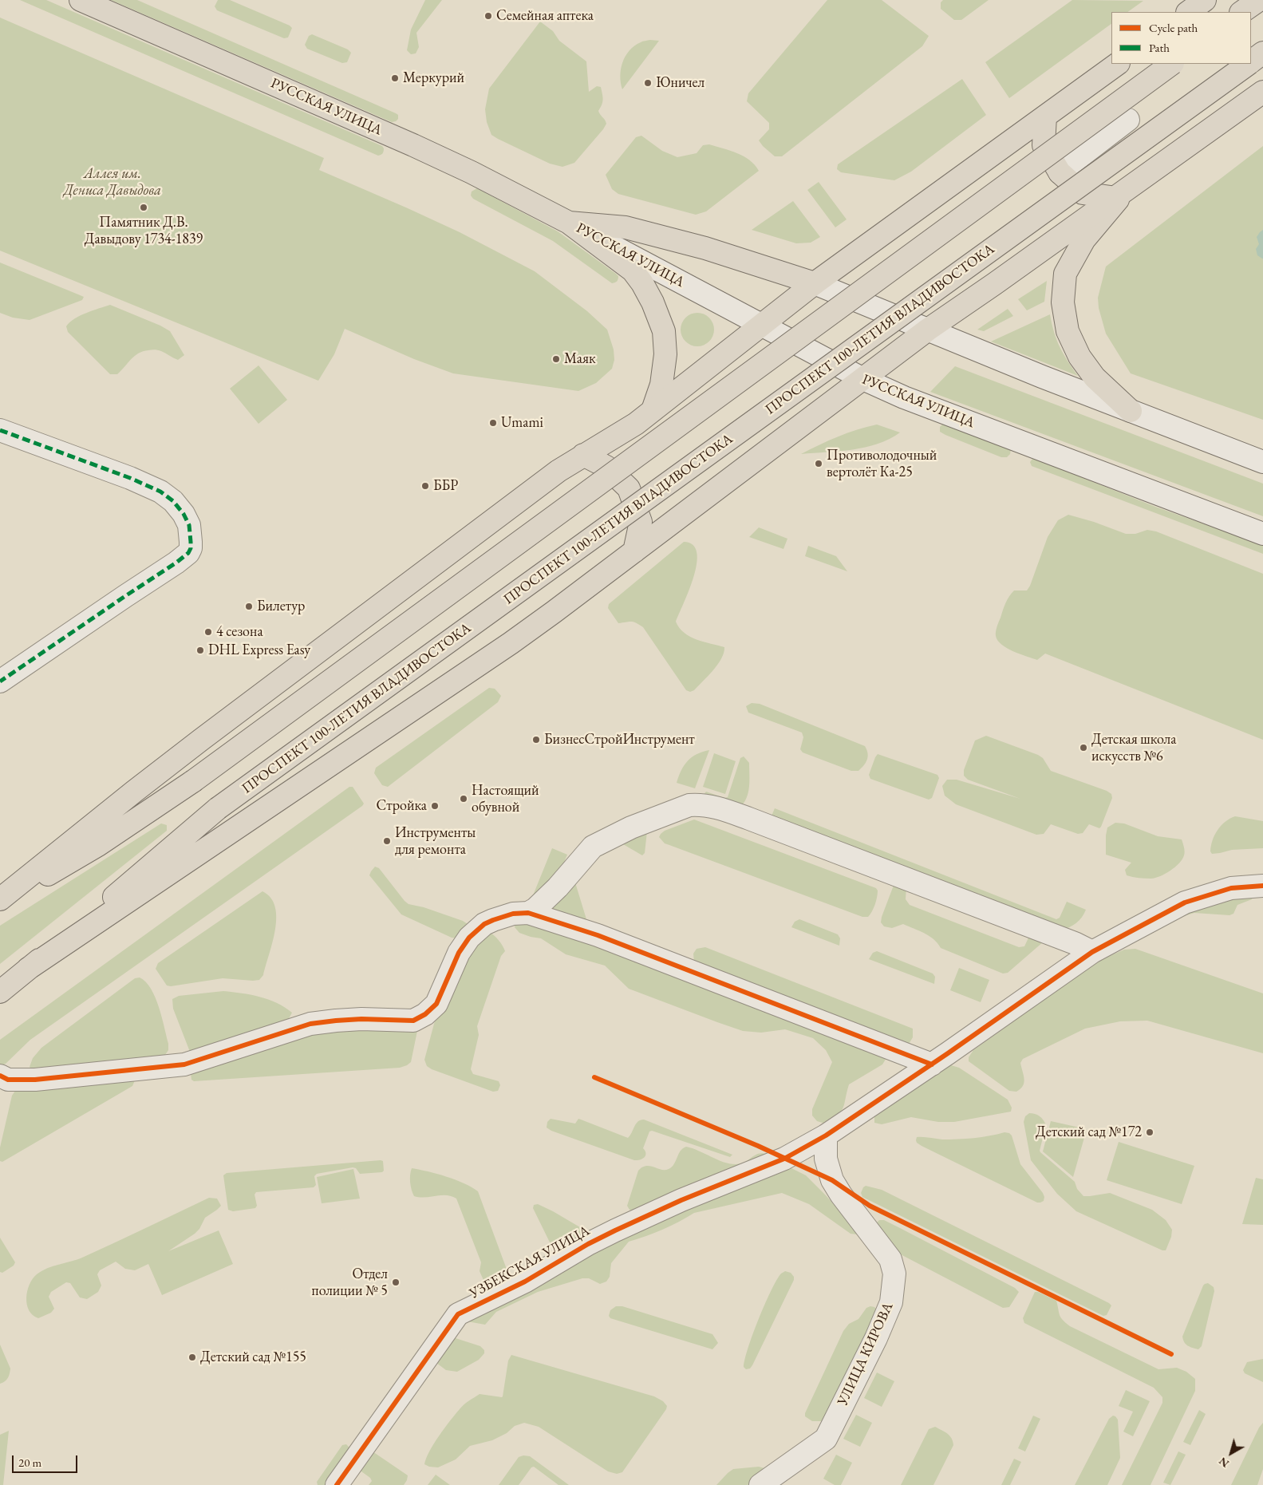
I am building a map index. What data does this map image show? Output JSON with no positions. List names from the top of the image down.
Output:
{
  "streets": {
    "main road": ["РУССКАЯ УЛИЦА", "ПРОСПЕКТ 100-ЛЕТИЯ ВЛАДИВОСТОКА"],
    "street": ["УЗБЕКСКАЯ УЛИЦА", "УЛИЦА КИРОВА"]
  },
  "crossings": [
    ["УЗБЕКСКАЯ УЛИЦА", "УЛИЦА КИРОВА"]
  ],
  "parks": ["Аллея им. Дениса Давыдова"],
  "places": [
    "Семейная аптека",
    "Меркурий",
    "Юничел",
    "Памятник Д.В. Давыдову 1734-1839",
    "Маяк",
    "Umami",
    "Противолодочный вертолёт Ка-25",
    "ББР",
    "Билетур",
    "4 сезона",
    "DHL Express Easy",
    "БизнесСтройИнструмент",
    "Детская школа искусств №6",
    "Настоящий обувной",
    "Стройка",
    "Инструменты для ремонта",
    "Детский сад №172",
    "Отдел полиции № 5",
    "Детский сад №155"
  ],
  "legend": ["Cycle path", "Path"],
  "scale_bar": "20 m",
  "north": "bottom left"
}
